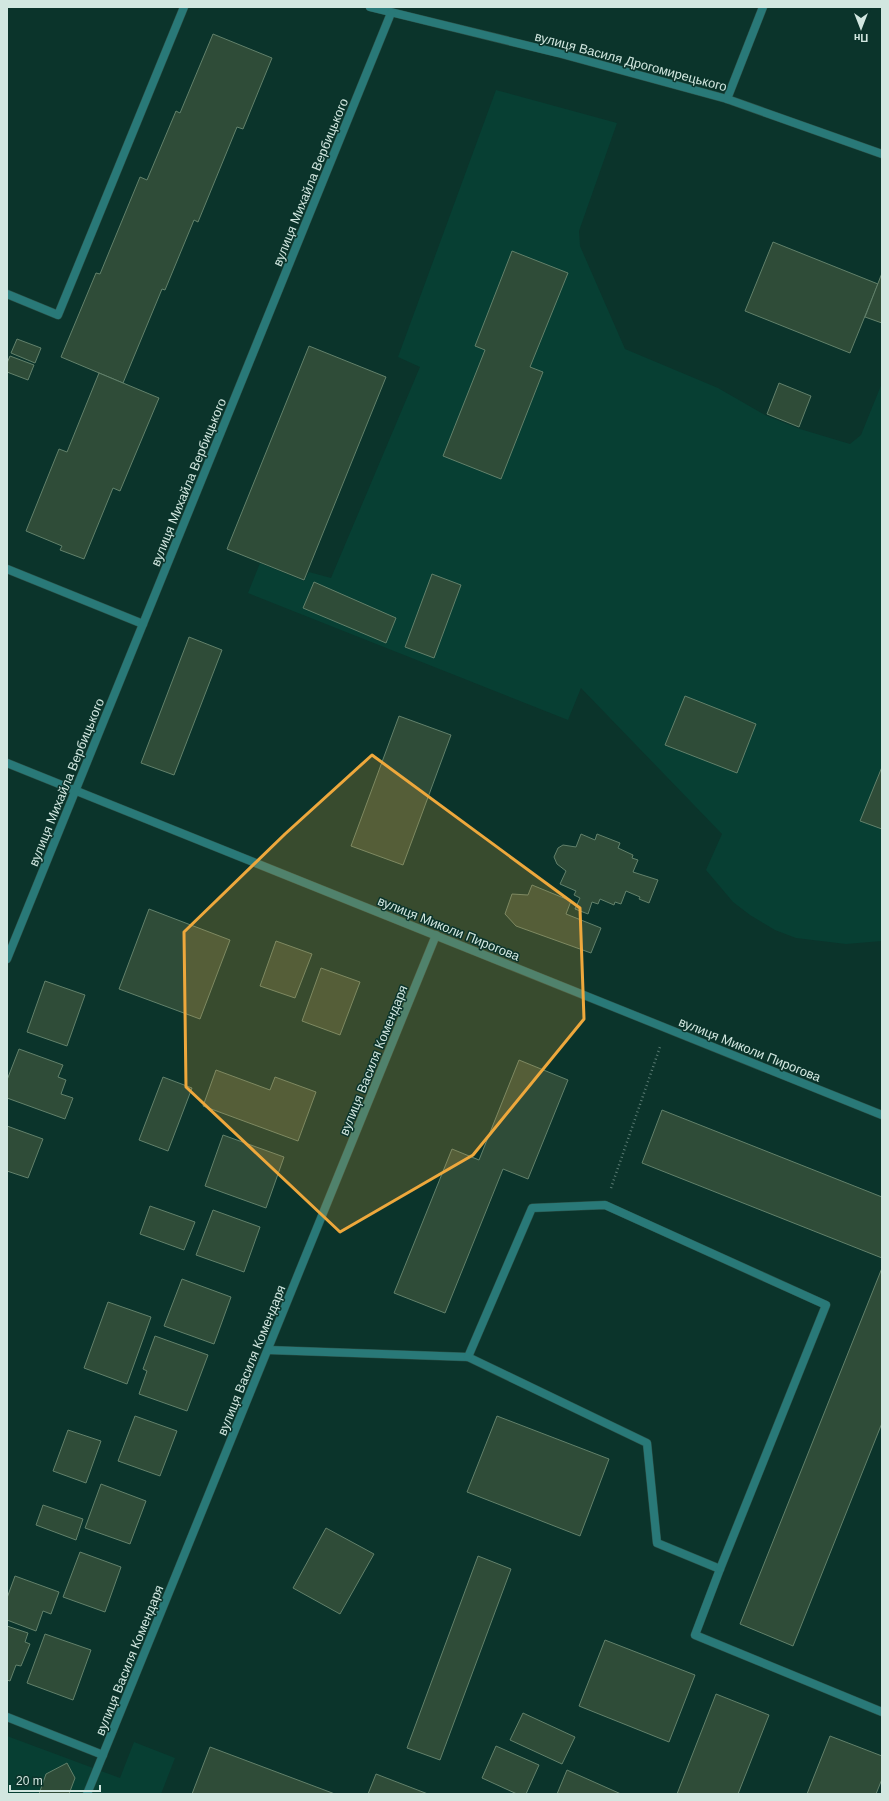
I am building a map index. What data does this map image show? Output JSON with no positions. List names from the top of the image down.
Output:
{
  "streets": {
    "street": [
      "вулиця Василя Дрогомирецького",
      "вулиця Михайла Вербицького",
      "вулиця Миколи Пирогова",
      "вулиця Василя Комендаря"
    ]
  },
  "crossings": [
    ["вулиця Василя Дрогомирецького", "вулиця Михайла Вербицького"],
    ["вулиця Михайла Вербицького", "вулиця Миколи Пирогова"],
    ["вулиця Миколи Пирогова", "вулиця Василя Комендаря"]
  ],
  "scale_bar": "20 m",
  "north": "bottom"
}
